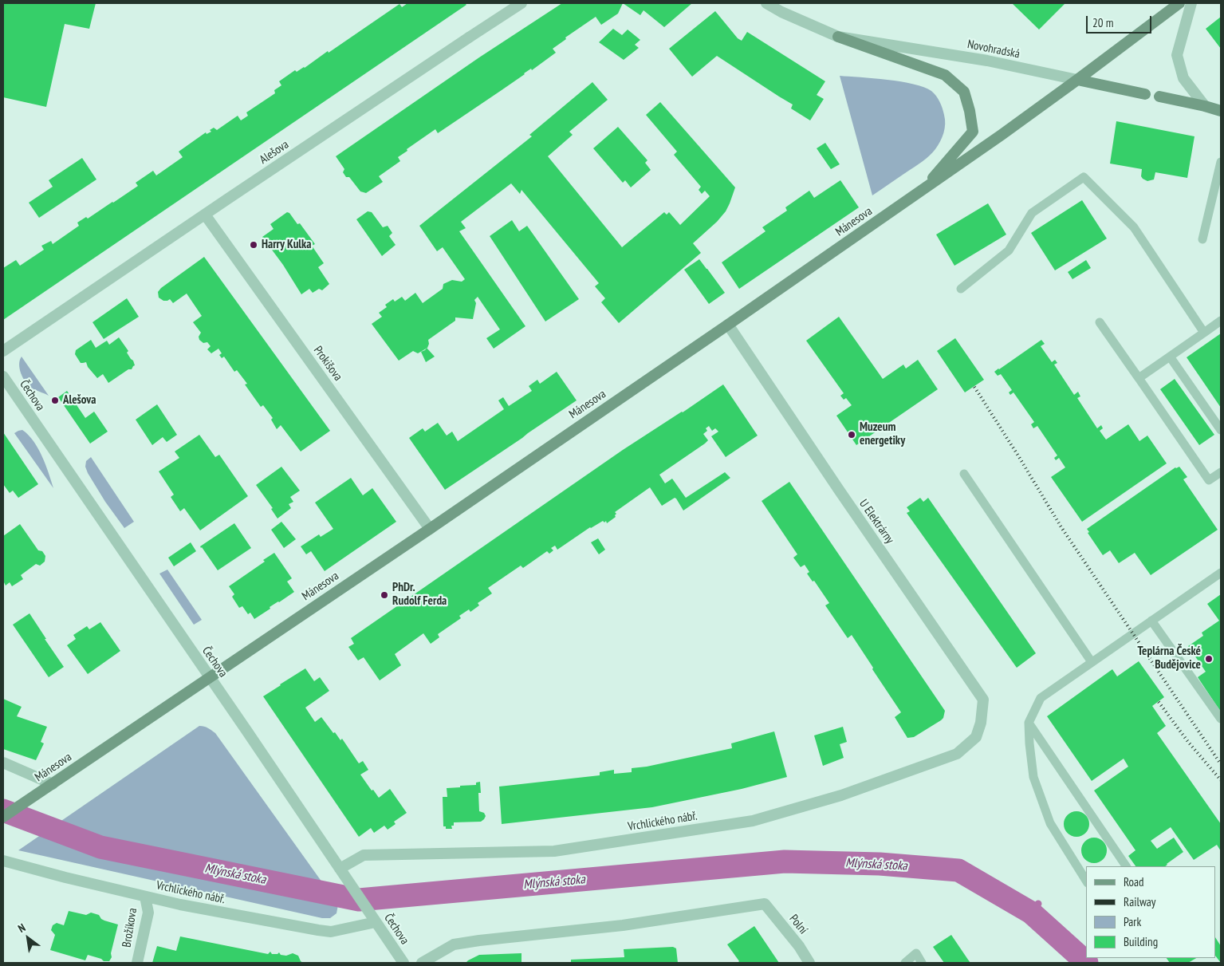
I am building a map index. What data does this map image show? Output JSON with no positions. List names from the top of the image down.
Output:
{
  "streets": {
    "main road": ["Novohradská", "Mánesova"],
    "street": [
      "Alešova",
      "Prokišova",
      "Čechova",
      "U Elektrárny",
      "Vrchlického nábř.",
      "Polní",
      "Brožíkova"
    ]
  },
  "crossings": [
    ["Novohradská", "Mánesova"],
    ["Alešova", "Prokišova"],
    ["Mánesova", "Prokišova"],
    ["Mánesova", "Čechova"],
    ["Mánesova", "U Elektrárny"],
    ["Čechova", "Vrchlického nábř."],
    ["U Elektrárny", "Vrchlického nábř."],
    ["Vrchlického nábř.", "Brožíkova"]
  ],
  "water": ["Mlýnská stoka"],
  "places": [
    "Harry Kulka",
    "Alešova",
    "Muzeum energetiky",
    "PhDr. Rudolf Ferda",
    "Teplárna České Budějovice"
  ],
  "legend": [
    "Road",
    "Railway",
    "Park",
    "Building"
  ],
  "scale_bar": "20 m",
  "north": "top left"
}
